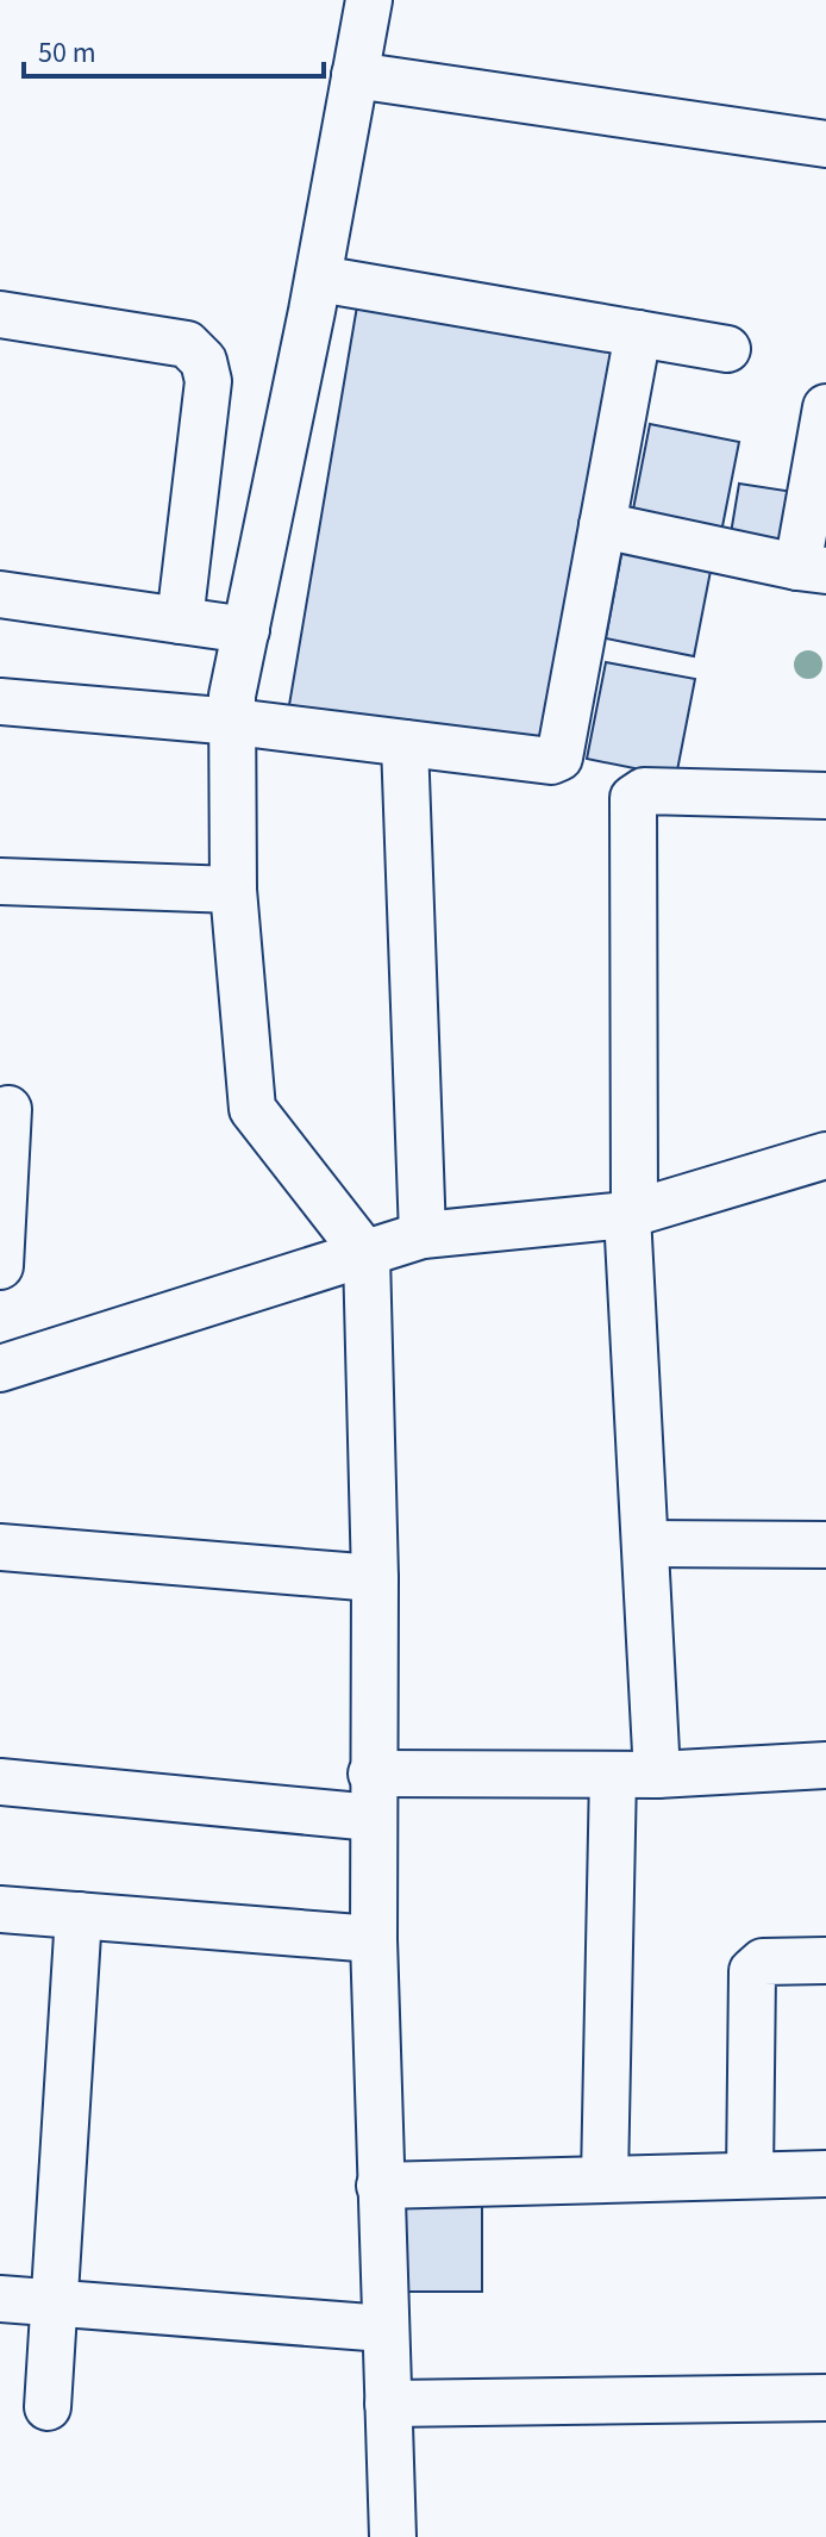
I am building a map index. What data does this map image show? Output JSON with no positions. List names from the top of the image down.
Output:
{
  "scale_bar": "50 m"
}
